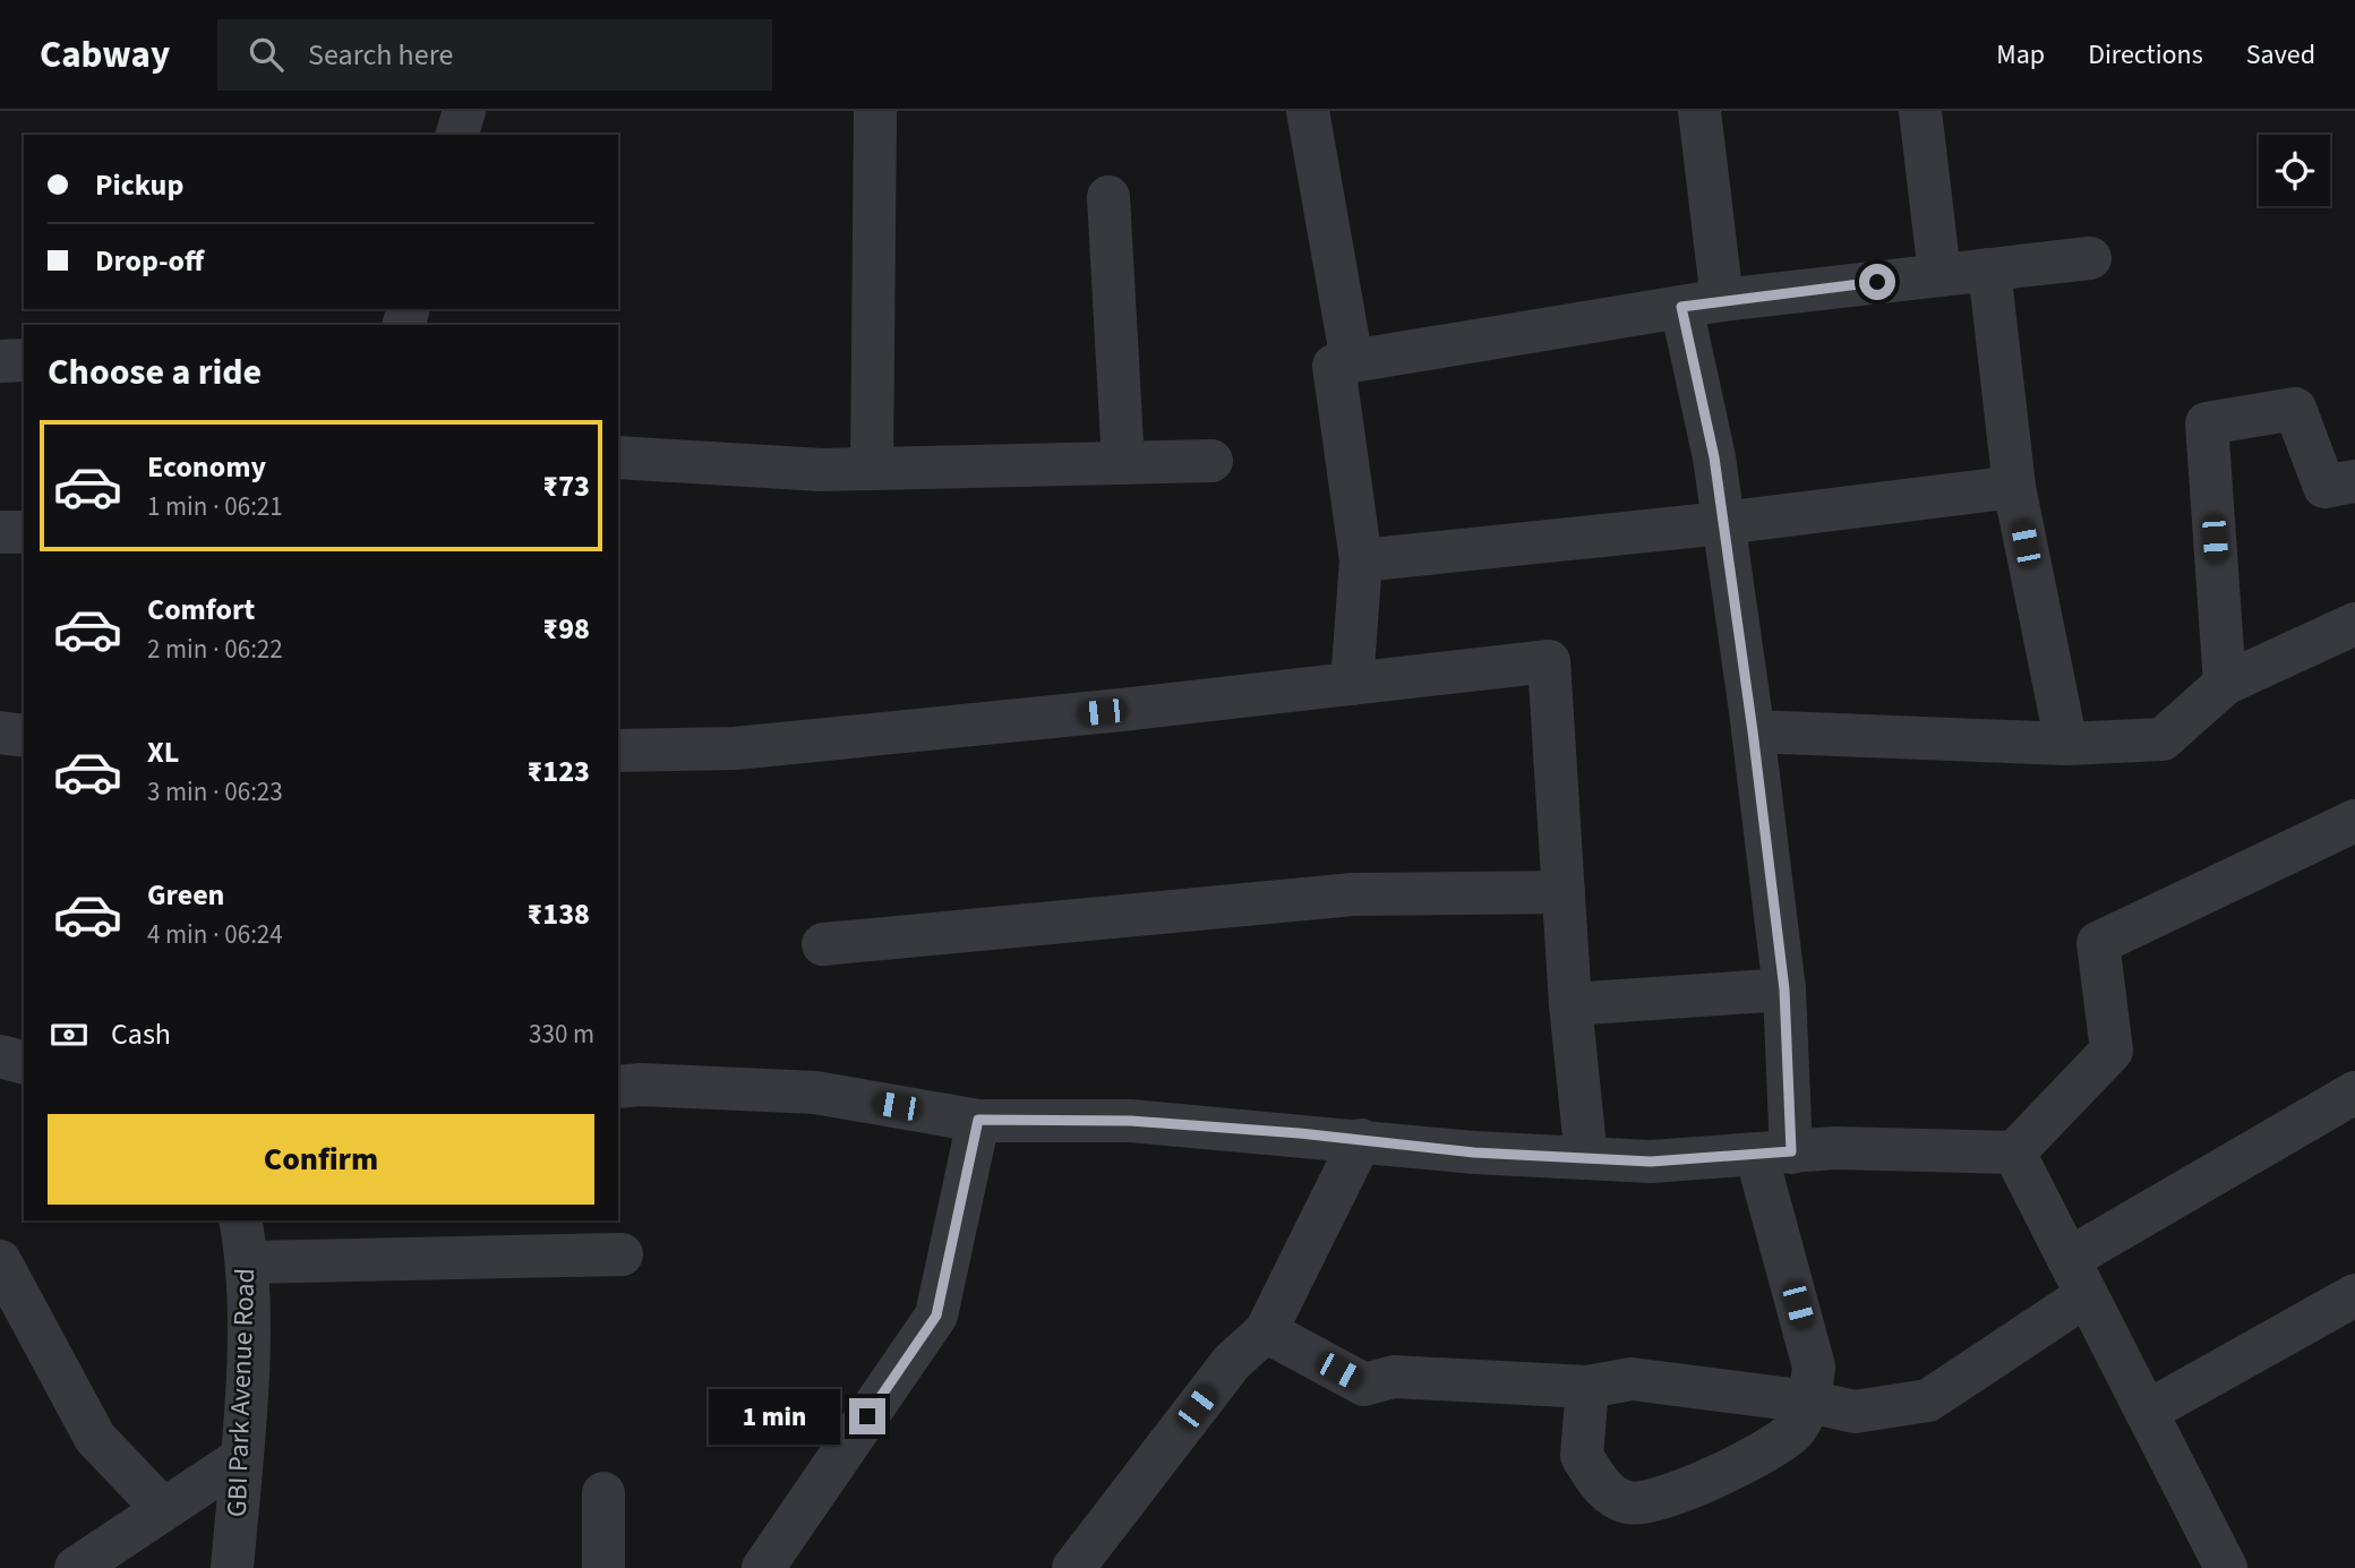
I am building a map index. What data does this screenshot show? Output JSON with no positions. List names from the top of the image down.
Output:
{
  "streets": {
    "street": ["GBI Park Avenue Road"]
  },
  "page": {
    "header": "Cabway",
    "search": "Search here",
    "nav": ["Map", "Directions", "Saved"],
    "banner": ["Pickup", "Drop-off"],
    "heading": "Choose a ride",
    "list": [
      {
        "name": "Economy",
        "note": "1 min · 06:21",
        "value": "₹73"
      },
      {
        "name": "Comfort",
        "note": "2 min · 06:22",
        "value": "₹98"
      },
      {
        "name": "XL",
        "note": "3 min · 06:23",
        "value": "₹123"
      },
      {
        "name": "Green",
        "note": "4 min · 06:24",
        "value": "₹138"
      }
    ],
    "pay": ["Cash", "330 m"],
    "buttons": "Confirm",
    "bubble": "1 min"
  }
}
